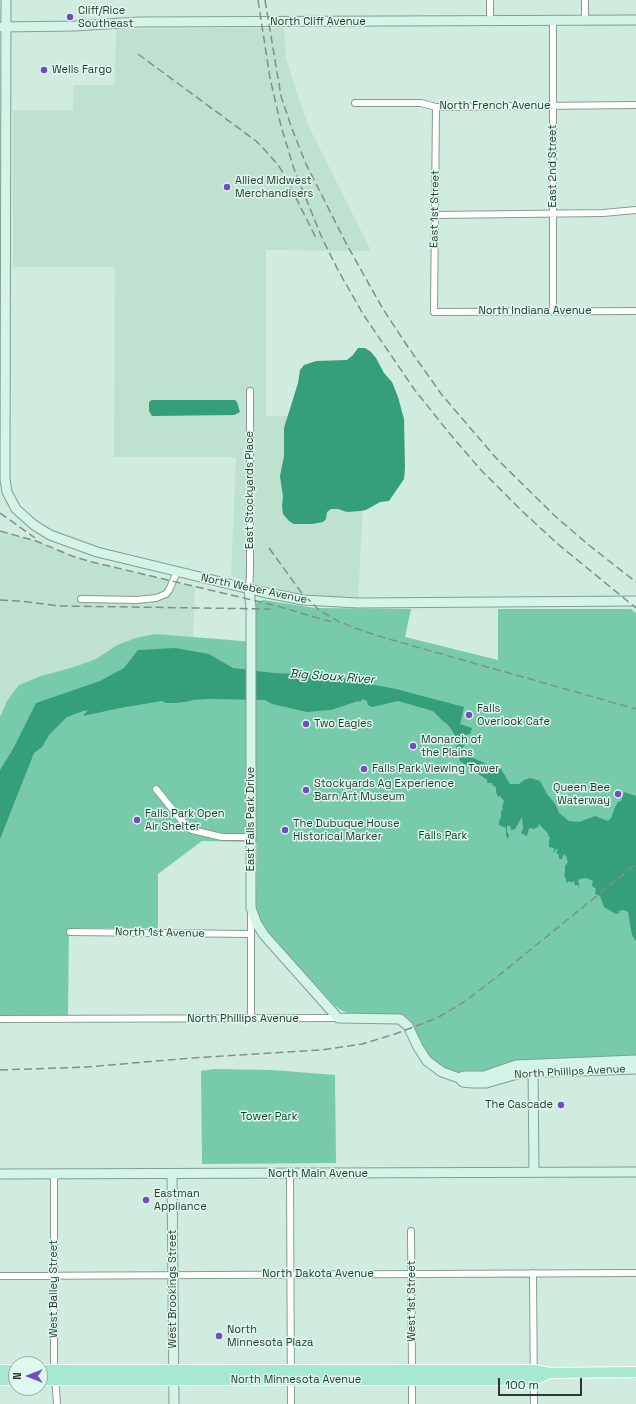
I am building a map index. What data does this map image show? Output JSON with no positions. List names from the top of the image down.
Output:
{
  "streets": {
    "main road": ["North Minnesota Avenue"],
    "street": [
      "North Cliff Avenue",
      "North French Avenue",
      "East 2nd Street",
      "East 1st Street",
      "North Indiana Avenue",
      "East Stockyards Place",
      "North Weber Avenue",
      "East Falls Park Drive",
      "North 1st Avenue",
      "North Phillips Avenue",
      "North Main Avenue",
      "North Dakota Avenue",
      "West Bailey Street",
      "West Brookings Street",
      "West 1st Street"
    ]
  },
  "crossings": [
    ["North Cliff Avenue", "East 2nd Street"],
    ["North French Avenue", "East 2nd Street"],
    ["North French Avenue", "East 1st Street"],
    ["East 2nd Street", "North Indiana Avenue"],
    ["East 1st Street", "North Indiana Avenue"],
    ["East Stockyards Place", "North Weber Avenue"],
    ["East Stockyards Place", "East Falls Park Drive"],
    ["North Weber Avenue", "East Falls Park Drive"],
    ["East Falls Park Drive", "North Phillips Avenue"],
    ["North Main Avenue", "West Bailey Street"],
    ["North Main Avenue", "West Brookings Street"],
    ["North Dakota Avenue", "West Bailey Street"],
    ["North Dakota Avenue", "West Brookings Street"],
    ["North Dakota Avenue", "West 1st Street"],
    ["West Bailey Street", "North Minnesota Avenue"],
    ["West Brookings Street", "North Minnesota Avenue"],
    ["West 1st Street", "North Minnesota Avenue"]
  ],
  "water": ["Big Sioux River"],
  "parks": ["Falls Park", "Tower Park"],
  "places": [
    "Cliff/Rice Southeast",
    "Wells Fargo",
    "Allied Midwest Merchandisers",
    "Falls Overlook Cafe",
    "Two Eagles",
    "Monarch of the Plains",
    "Falls Park Viewing Tower",
    "Stockyards Ag Experience Barn Art Museum",
    "Queen Bee Waterway",
    "Falls Park Open Air Shelter",
    "The Dubuque House Historical Marker",
    "The Cascade",
    "Eastman Appliance",
    "North Minnesota Plaza"
  ],
  "scale_bar": "100 m",
  "north": "left"
}
